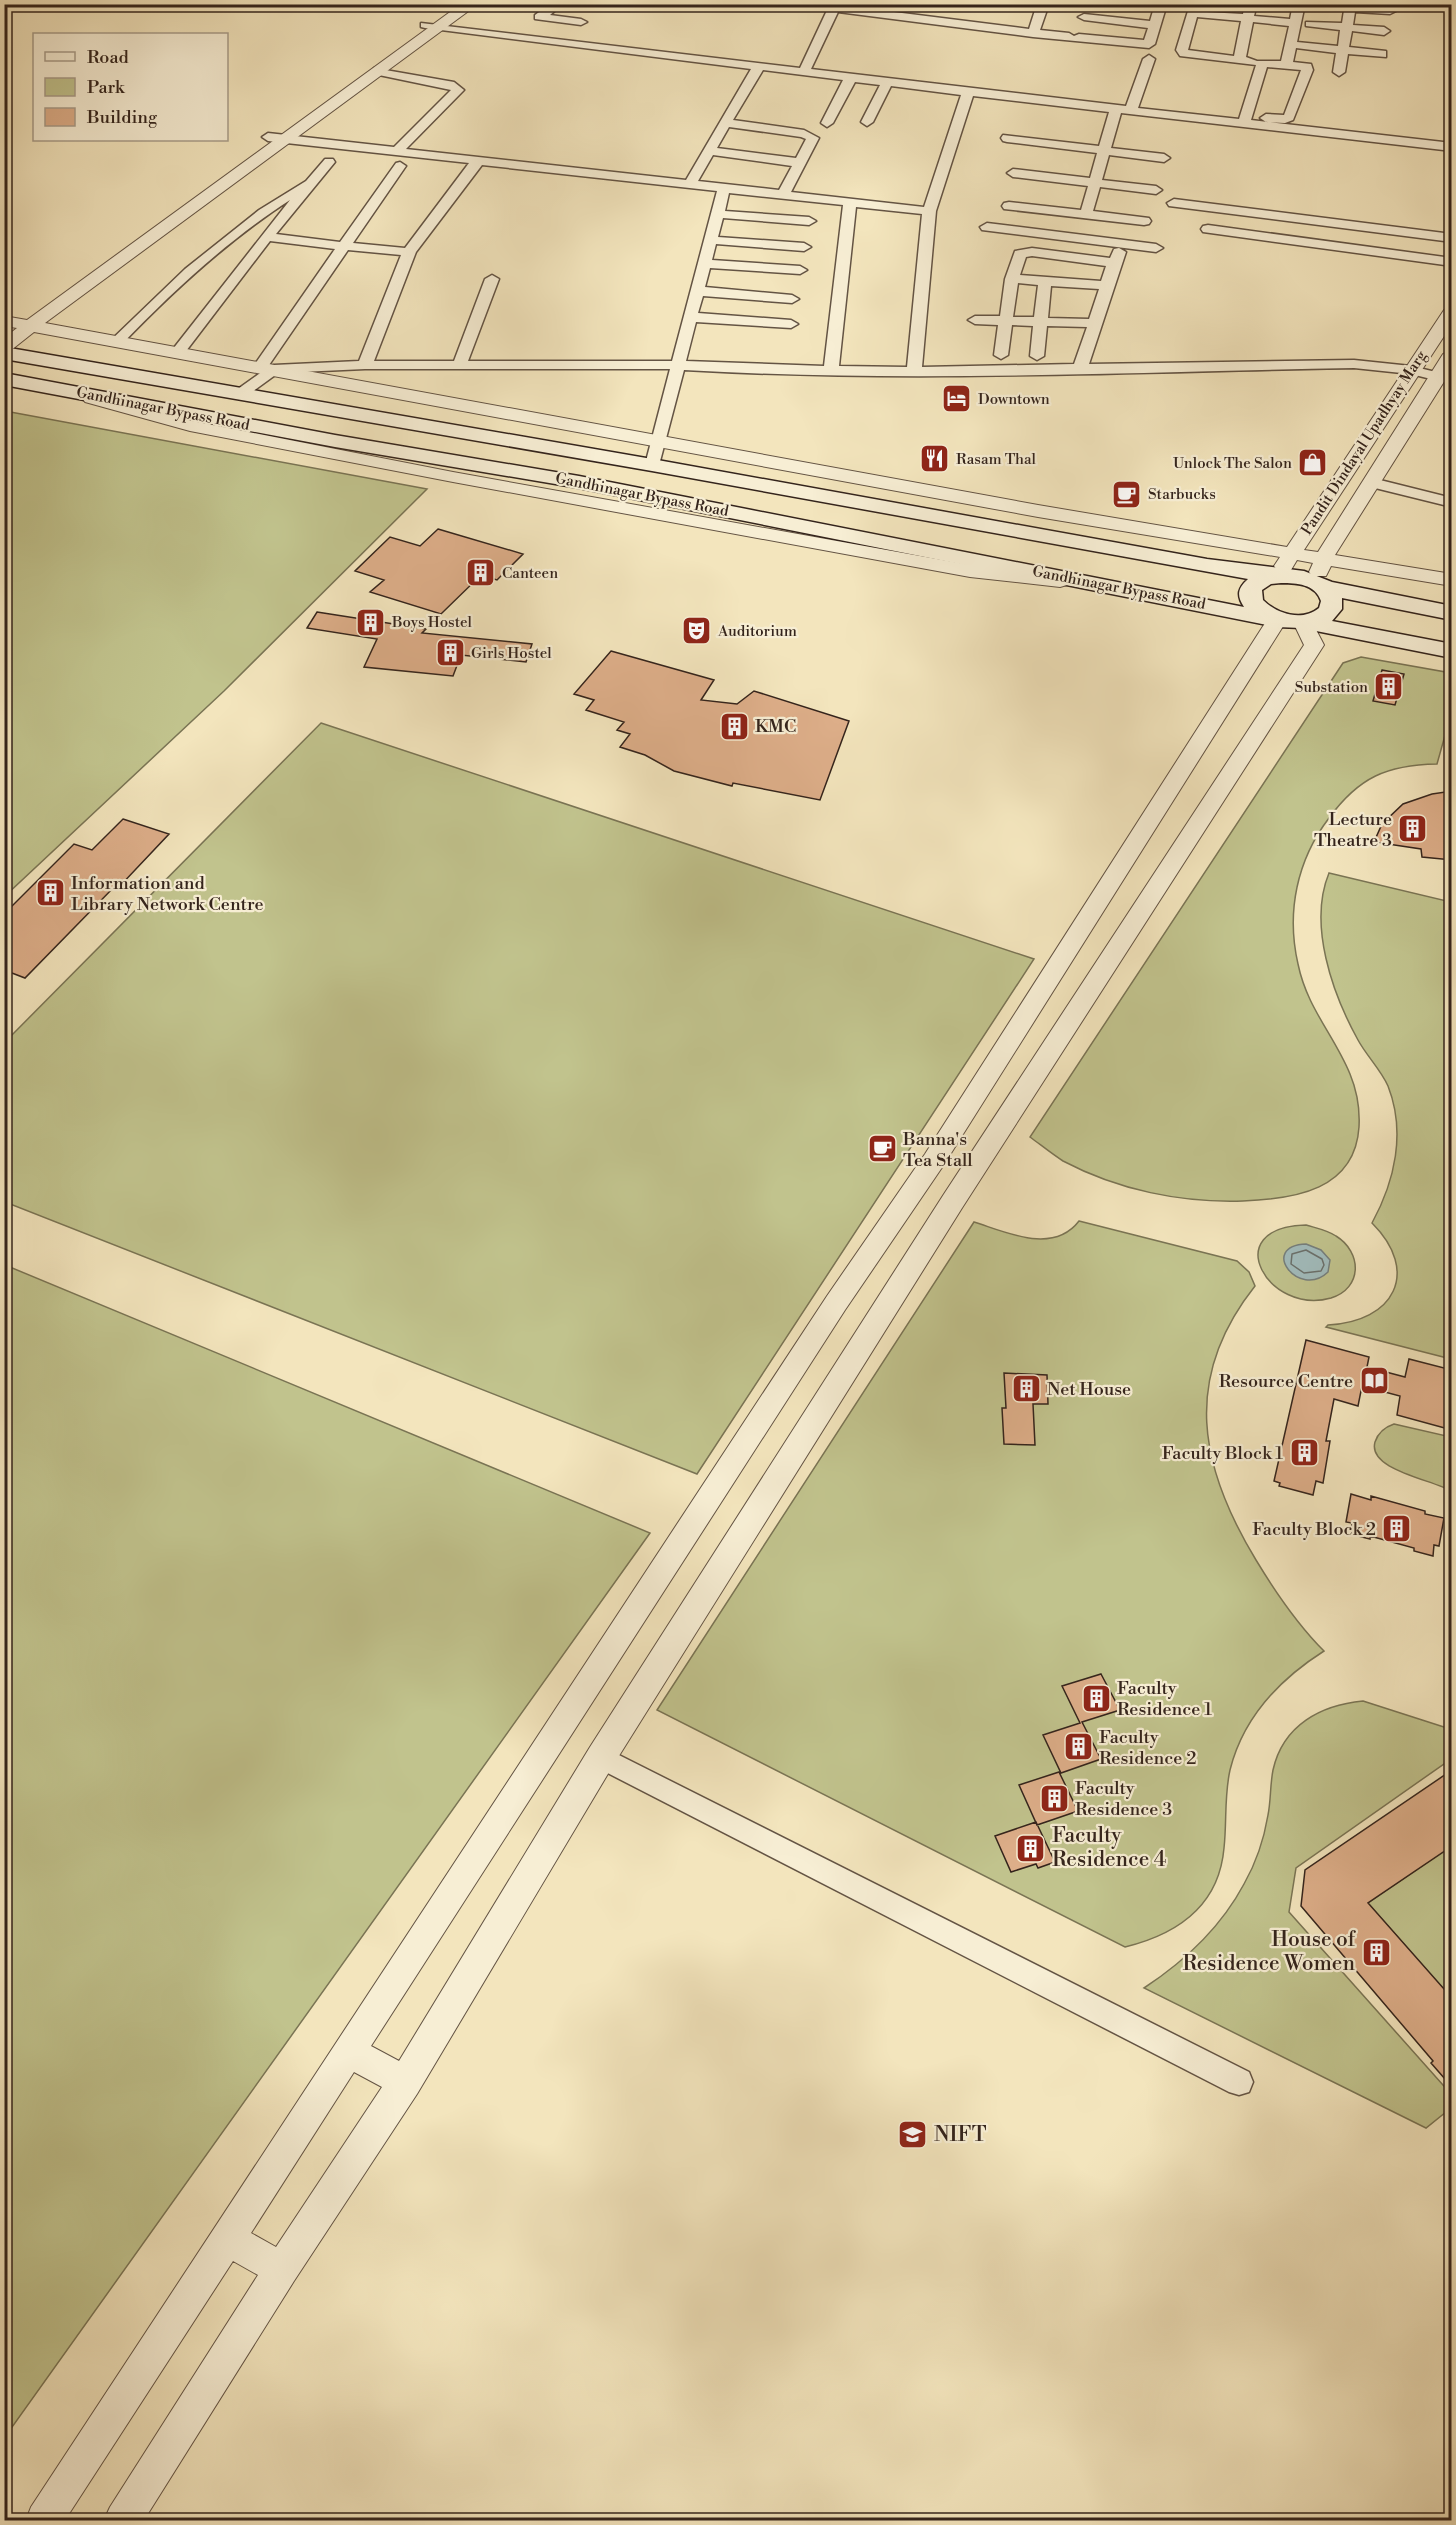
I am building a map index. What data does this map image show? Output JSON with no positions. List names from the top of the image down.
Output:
{
  "streets": {
    "main road": ["Gandhinagar Bypass Road"],
    "street": ["Pandit Dindayal Upadhyay Marg"]
  },
  "crossings": [
    ["Gandhinagar Bypass Road", "Pandit Dindayal Upadhyay Marg"]
  ],
  "places": {
    "hotel": ["Downtown"],
    "restaurant": ["Rasam Thal"],
    "shop": ["Unlock The Salon"],
    "cafe": ["Starbucks", "Banna's Tea Stall"],
    "building": [
      "Canteen",
      "Boys Hostel",
      "Girls Hostel",
      "Substation",
      "KMC",
      "Lecture Theatre 3",
      "Information and Library Network Centre",
      "Net House",
      "Faculty Block 1",
      "Faculty Block 2",
      "Faculty Residence 1",
      "Faculty Residence 2",
      "Faculty Residence 3",
      "Faculty Residence 4",
      "House of Residence Women"
    ],
    "theatre": ["Auditorium"],
    "library": ["Resource Centre"],
    "school or university": ["NIFT"]
  },
  "legend": ["Road", "Park", "Building"]
}
